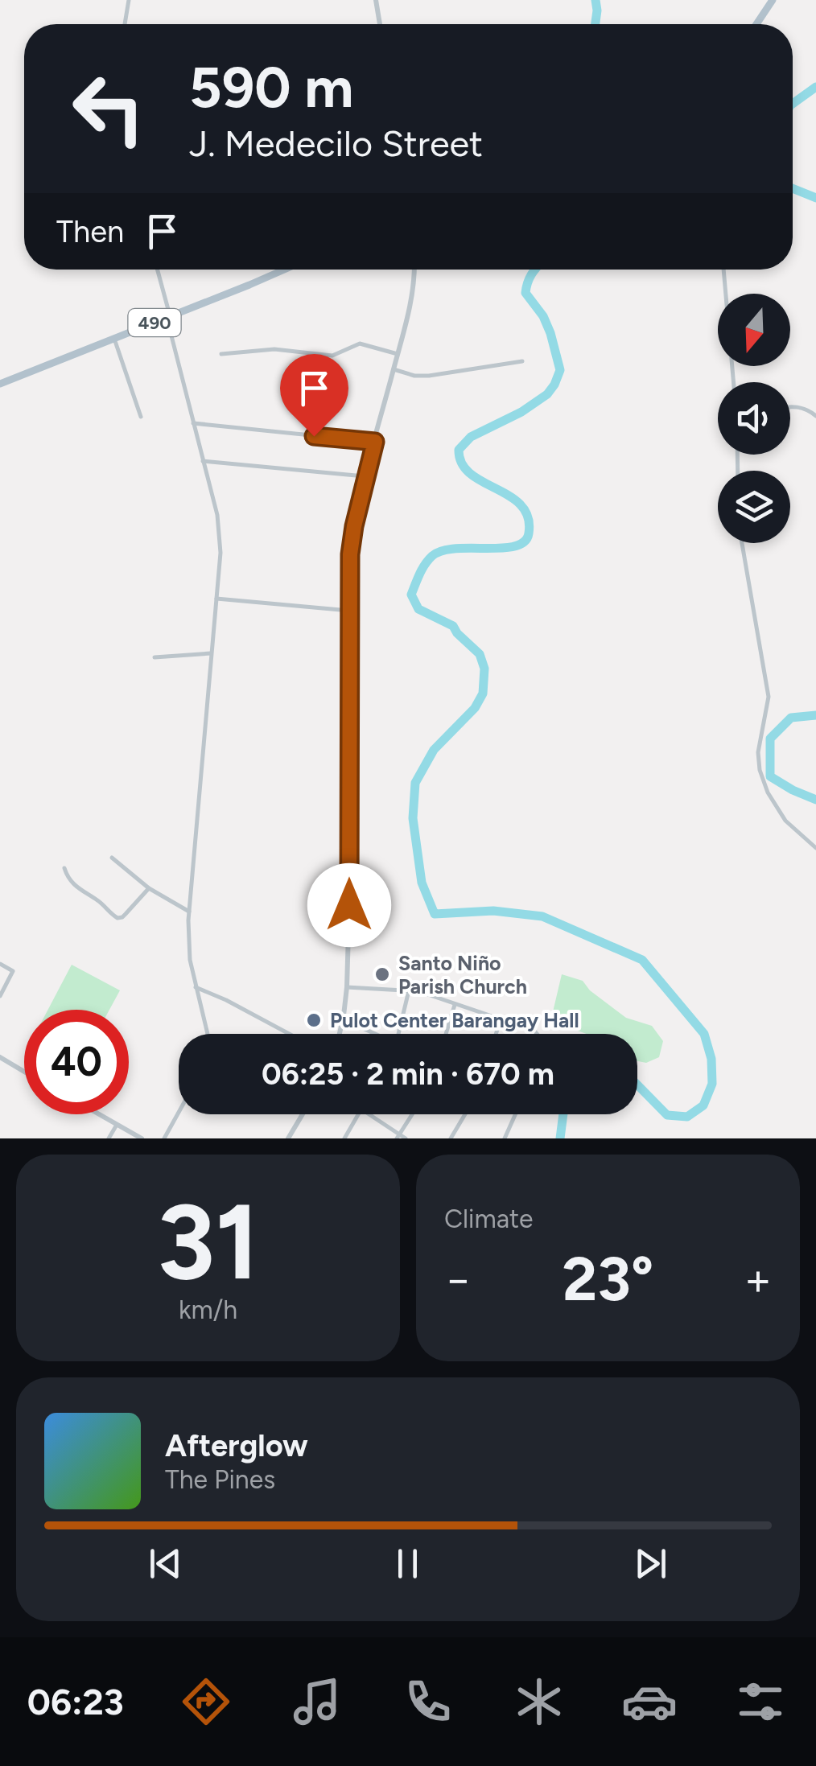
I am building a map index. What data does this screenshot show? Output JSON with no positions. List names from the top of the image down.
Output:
{
  "streets": {
    "main road": ["490"]
  },
  "places": ["Santo Niño Parish Church", "Pulot Center Barangay Hall"],
  "north": "bottom",
  "page": {
    "turn": ["590 m", "J. Medecilo Street"],
    "then": "Then",
    "limit": "40",
    "trip": "06:25 · 2 min · 670 m",
    "tile": [
      ["31", "km/h"],
      "Climate"
    ],
    "heat": ["−", "23°", "+"],
    "song": ["Afterglow", "The Pines"],
    "tabs": "06:23"
  }
}
